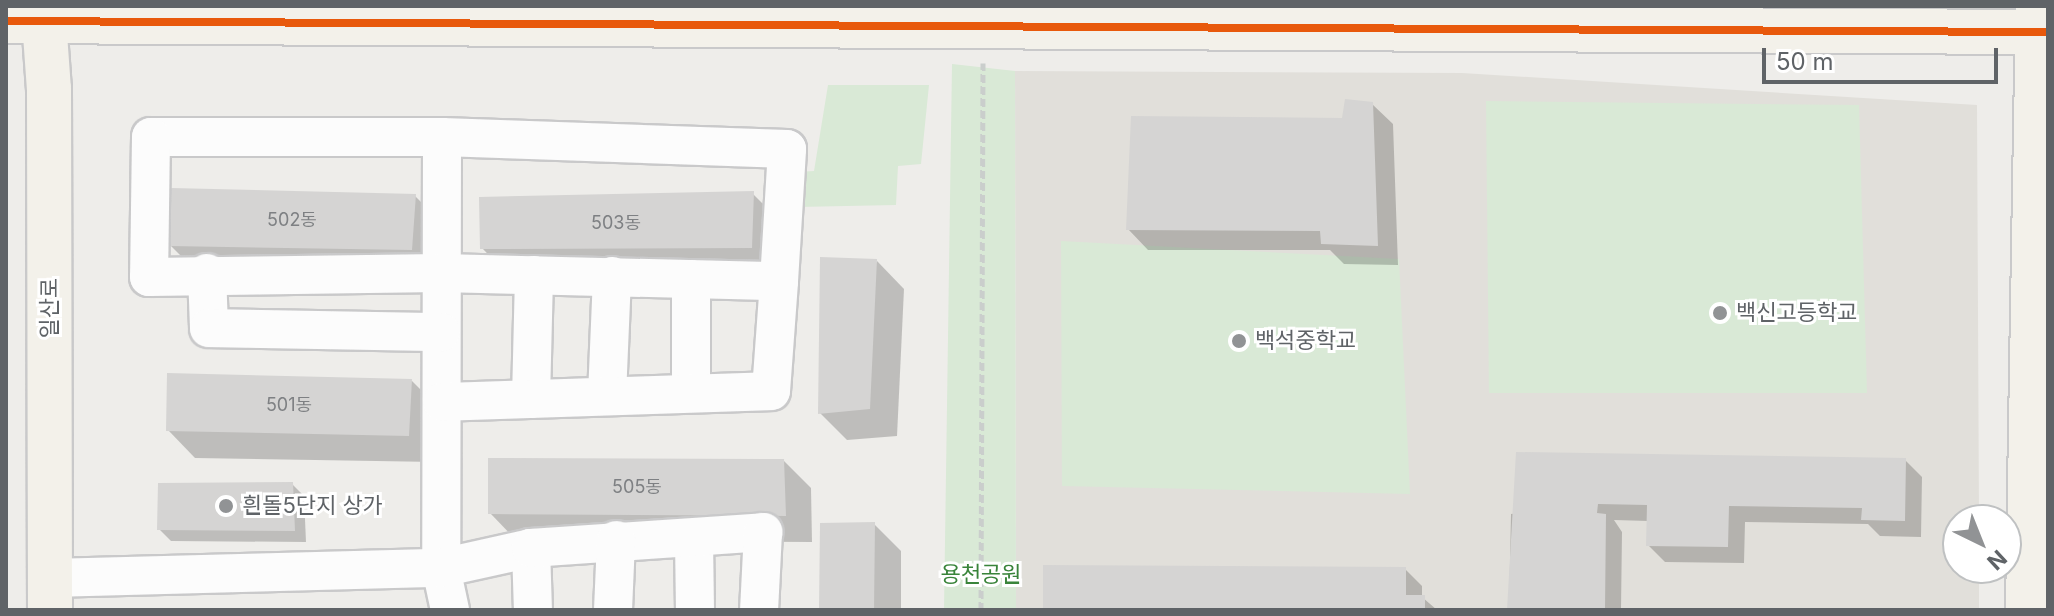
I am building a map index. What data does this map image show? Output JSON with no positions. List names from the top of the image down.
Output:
{
  "streets": {
    "main road": ["일산로"]
  },
  "parks": ["용천공원"],
  "places": ["백신고등학교", "백석중학교", "흰돌5단지 상가"],
  "house_numbers": [
    "502동",
    "503동",
    "501동",
    "505동"
  ],
  "scale_bar": "50 m",
  "north": "bottom right"
}
